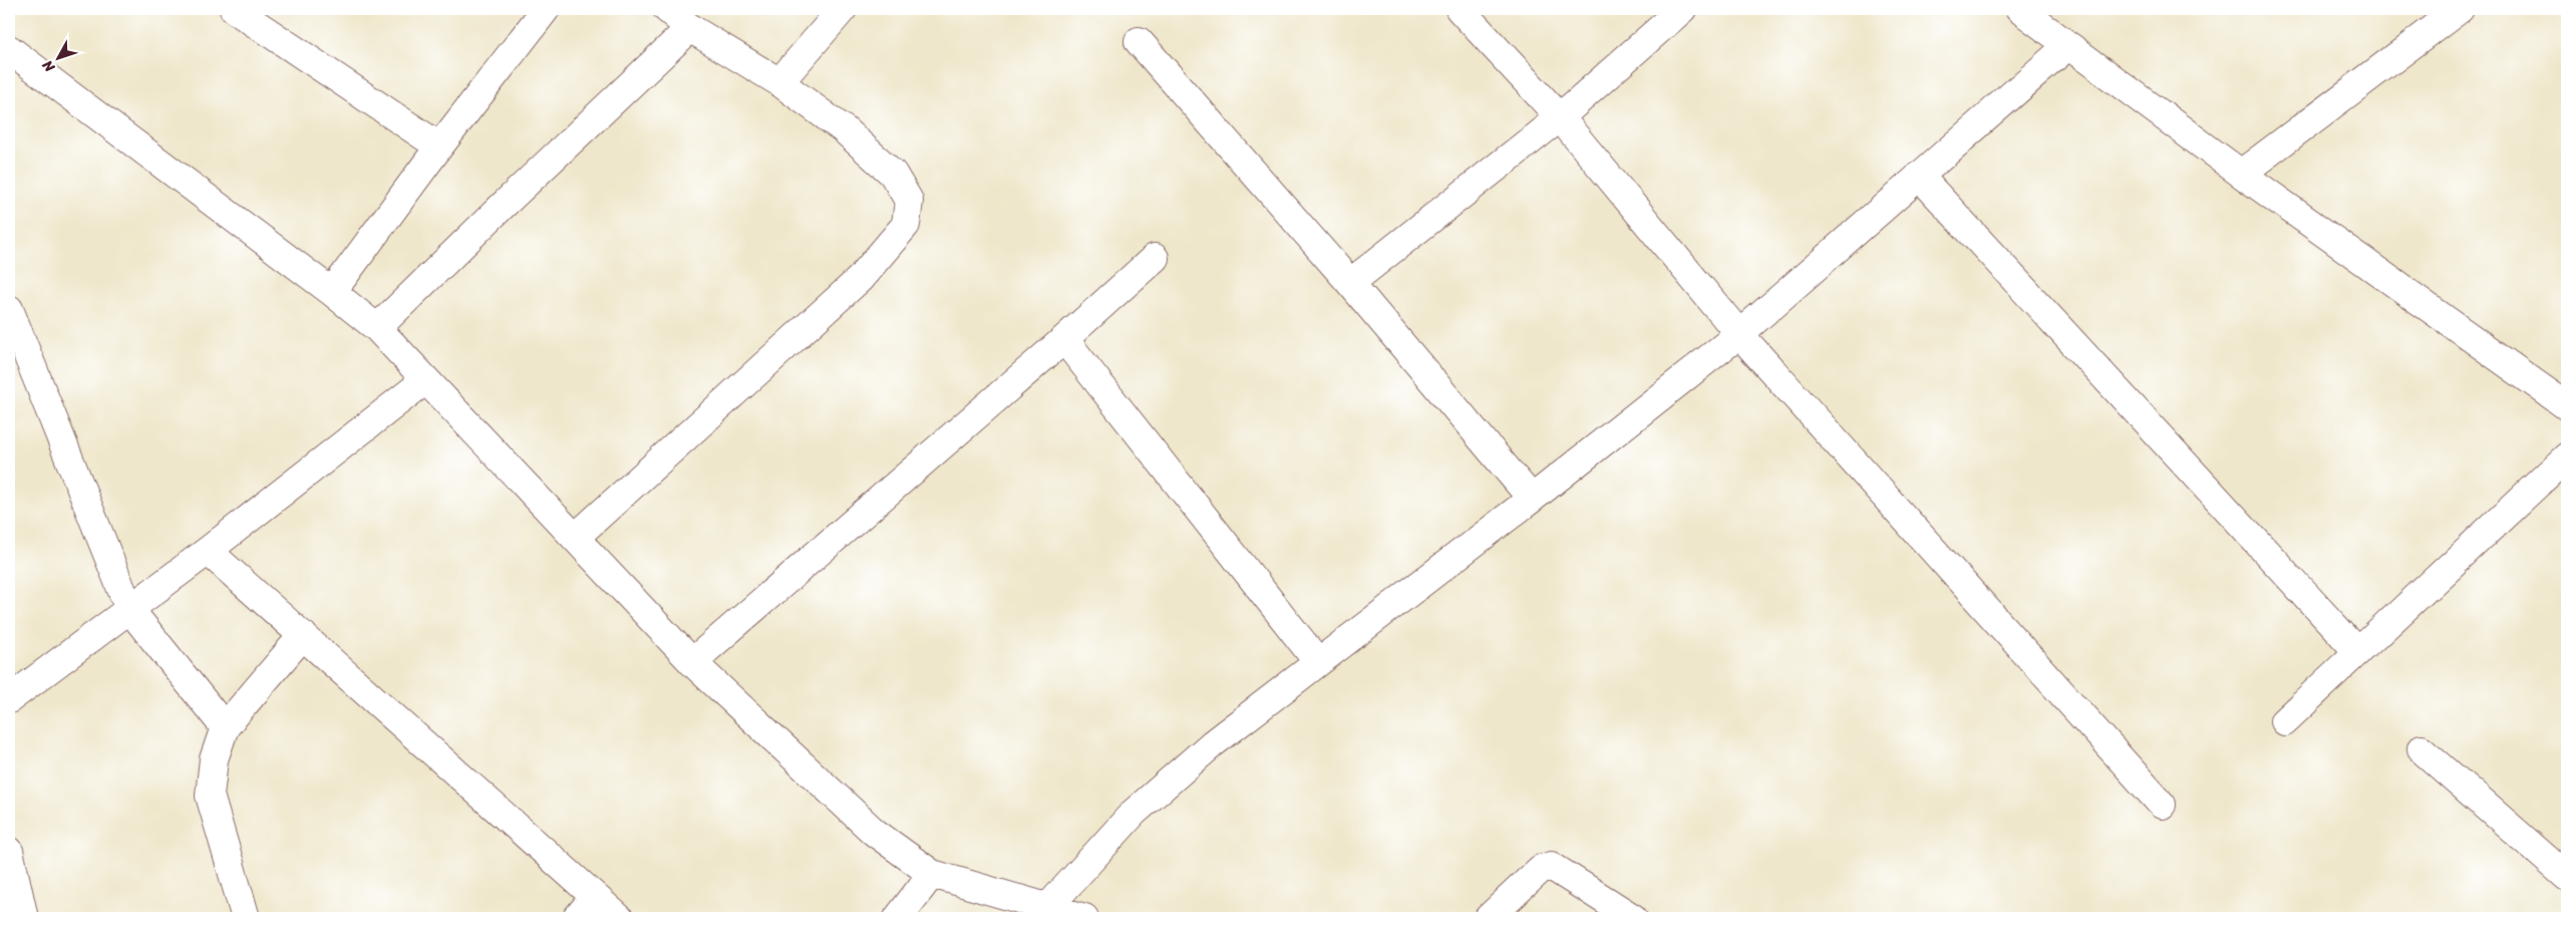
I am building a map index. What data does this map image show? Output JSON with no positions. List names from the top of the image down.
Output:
{
  "north": "bottom left"
}
